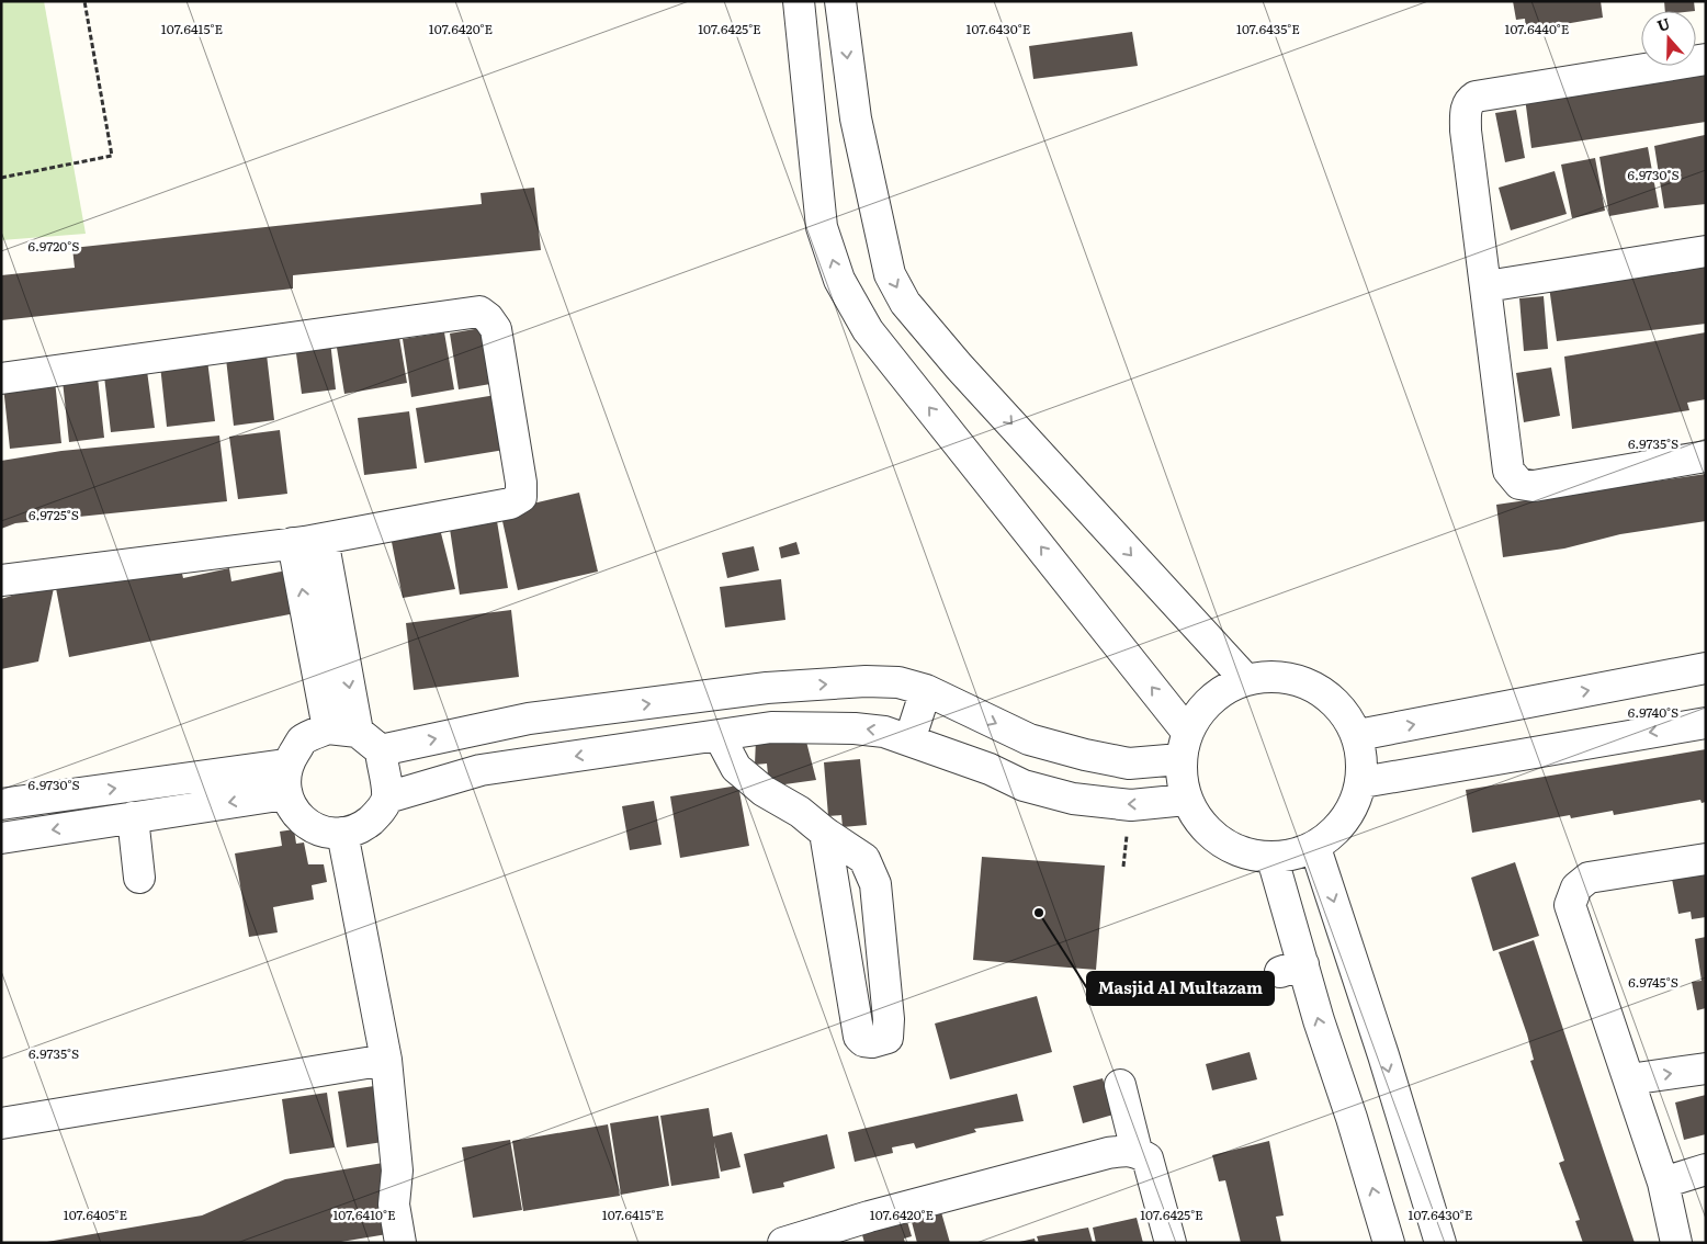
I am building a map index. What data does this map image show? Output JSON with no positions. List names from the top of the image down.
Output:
{
  "places": ["Masjid Al Multazam"],
  "north": "top",
  "coordinates": [
    "107.6415°E",
    "107.6420°E",
    "107.6425°E",
    "107.6430°E",
    "107.6435°E",
    "107.6440°E",
    "6.9730°S",
    "6.9720°S",
    "6.9735°S",
    "6.9725°S",
    "6.9740°S",
    "6.9745°S",
    "107.6405°E",
    "107.6410°E"
  ]
}
